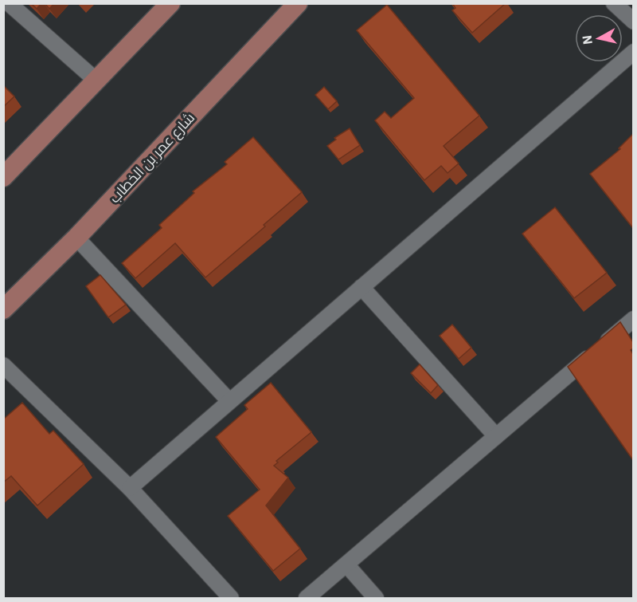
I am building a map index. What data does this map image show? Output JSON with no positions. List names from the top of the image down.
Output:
{
  "streets": {
    "main road": ["شارع عمر بن الخطاب"]
  },
  "north": "left"
}
